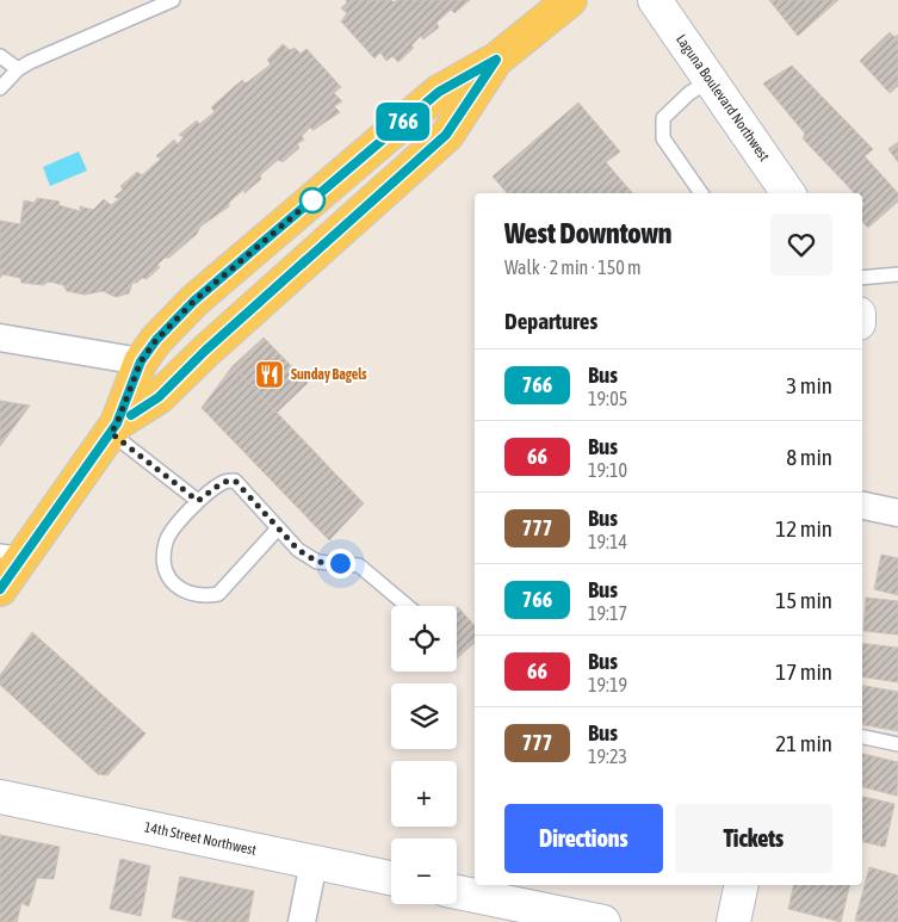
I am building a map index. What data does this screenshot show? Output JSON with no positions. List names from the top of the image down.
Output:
{
  "streets": {
    "street": ["Laguna Boulevard Northwest", "14th Street Northwest"]
  },
  "places": {
    "restaurant": ["Sunday Bagels"]
  },
  "lines": ["bus line 766"],
  "page": {
    "on_map": "766",
    "heading": [
      ["West Downtown", "Walk · 2 min · 150 m"],
      "Departures"
    ],
    "list": [
      {
        "mark": "766",
        "name": "Bus",
        "note": "19:05",
        "value": "3 min"
      },
      {
        "mark": "66",
        "name": "Bus",
        "note": "19:10",
        "value": "8 min"
      },
      {
        "mark": "777",
        "name": "Bus",
        "note": "19:14",
        "value": "12 min"
      },
      {
        "mark": "766",
        "name": "Bus",
        "note": "19:17",
        "value": "15 min"
      },
      {
        "mark": "66",
        "name": "Bus",
        "note": "19:19",
        "value": "17 min"
      },
      {
        "mark": "777",
        "name": "Bus",
        "note": "19:23",
        "value": "21 min"
      }
    ],
    "map_buttons": ["+", "−"],
    "buttons": ["Directions", "Tickets"]
  }
}
